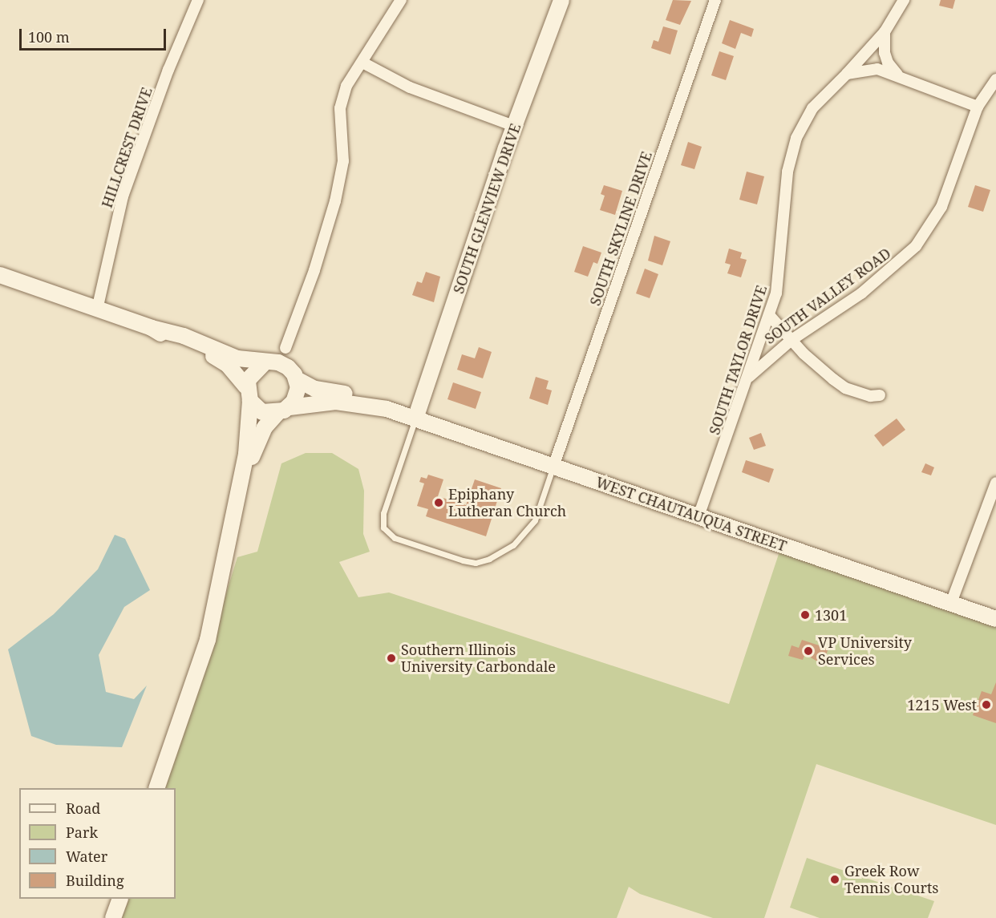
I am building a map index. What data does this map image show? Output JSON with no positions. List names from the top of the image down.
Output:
{
  "streets": {
    "street": [
      "HILLCREST DRIVE",
      "SOUTH GLENVIEW DRIVE",
      "SOUTH SKYLINE DRIVE",
      "SOUTH VALLEY ROAD",
      "SOUTH TAYLOR DRIVE",
      "WEST CHAUTAUQUA STREET"
    ]
  },
  "crossings": [
    ["HILLCREST DRIVE", "WEST CHAUTAUQUA STREET"],
    ["SOUTH GLENVIEW DRIVE", "WEST CHAUTAUQUA STREET"],
    ["SOUTH SKYLINE DRIVE", "WEST CHAUTAUQUA STREET"],
    ["SOUTH VALLEY ROAD", "SOUTH TAYLOR DRIVE"],
    ["SOUTH TAYLOR DRIVE", "WEST CHAUTAUQUA STREET"]
  ],
  "places": [
    "Epiphany Lutheran Church",
    "1301",
    "VP University Services",
    "Southern Illinois University Carbondale",
    "1215 West",
    "Greek Row Tennis Courts"
  ],
  "legend": [
    "Road",
    "Park",
    "Water",
    "Building"
  ],
  "scale_bar": "100 m"
}
